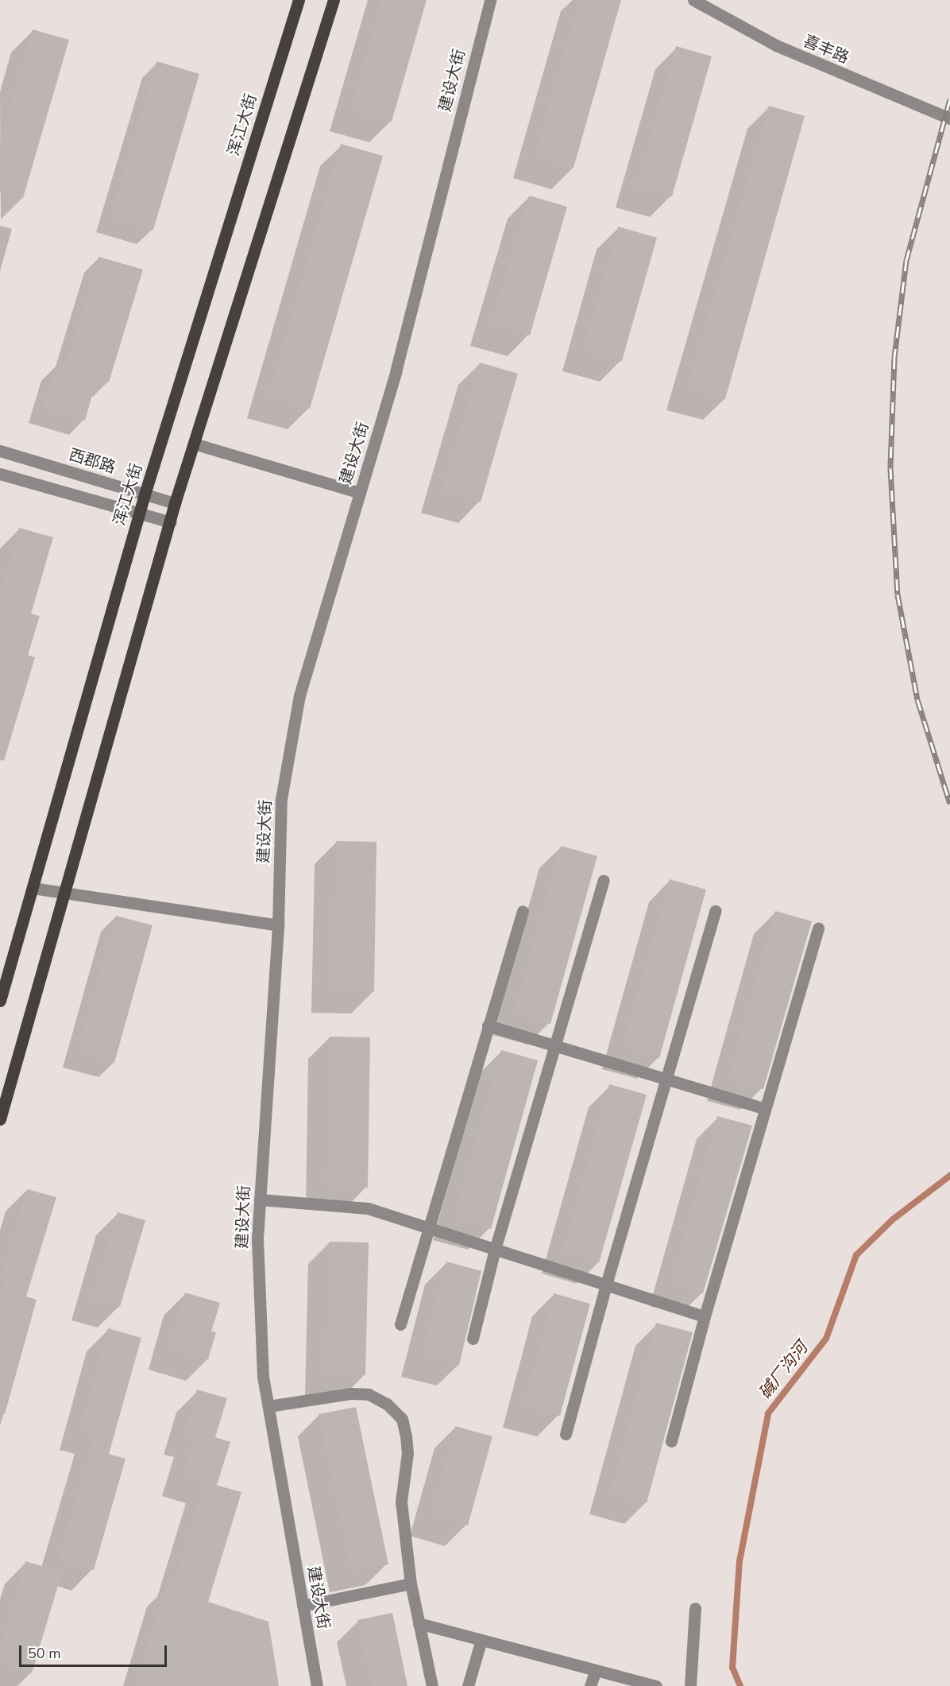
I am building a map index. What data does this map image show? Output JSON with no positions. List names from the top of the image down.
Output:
{
  "streets": {
    "main road": ["浑江大街"],
    "street": ["喜丰路", "建设大街", "西郡路"]
  },
  "crossings": [
    ["浑江大街", "西郡路"]
  ],
  "water": ["碱厂沟河"],
  "scale_bar": "50 m"
}
